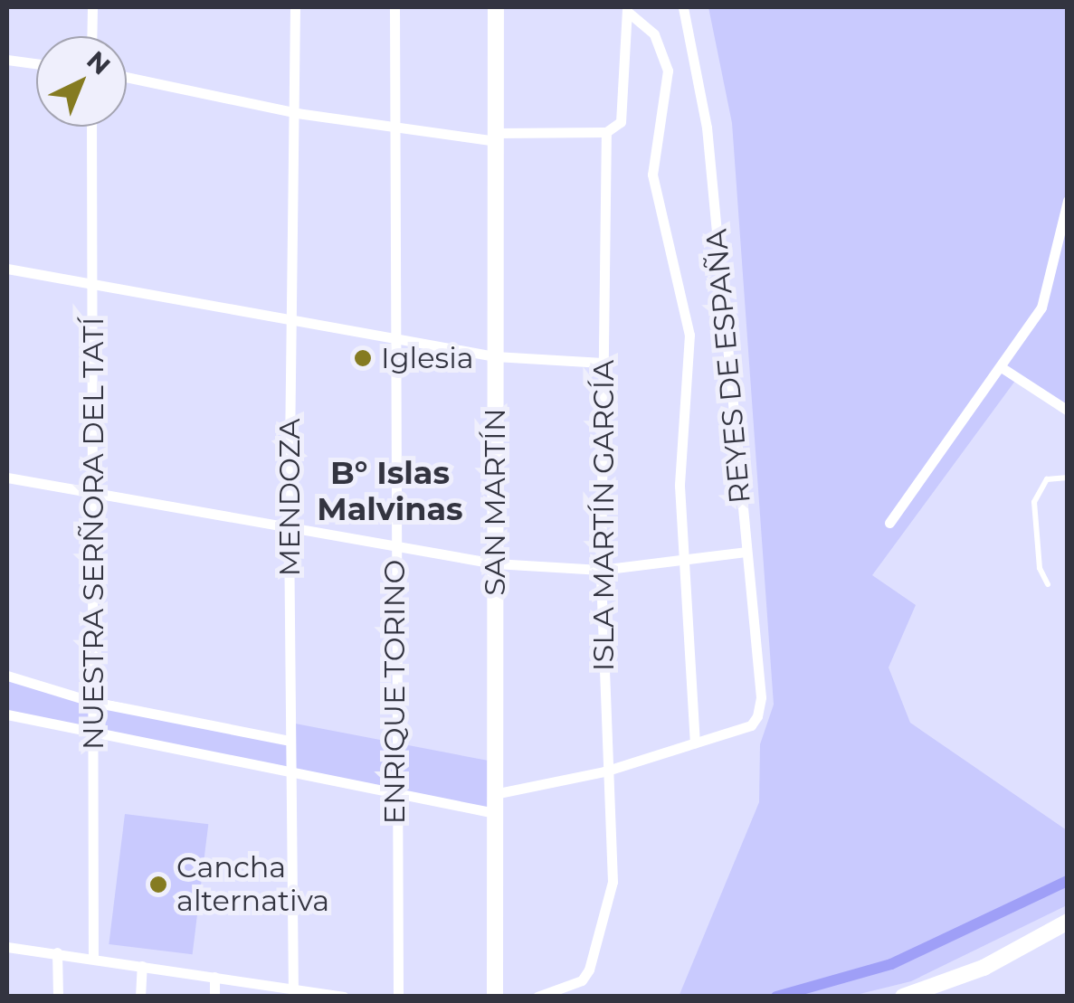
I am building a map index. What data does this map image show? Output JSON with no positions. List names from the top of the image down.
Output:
{
  "streets": {
    "main road": ["SAN MARTÍN"],
    "street": [
      "REYES DE ESPAÑA",
      "MENDOZA",
      "ISLA MARTÍN GARCÍA",
      "NUESTRA SERÑORA DEL TATÍ",
      "ENRIQUE TORINO"
    ]
  },
  "districts": ["B° Islas Malvinas"],
  "places": ["Iglesia", "Cancha alternativa"],
  "north": "top right"
}
